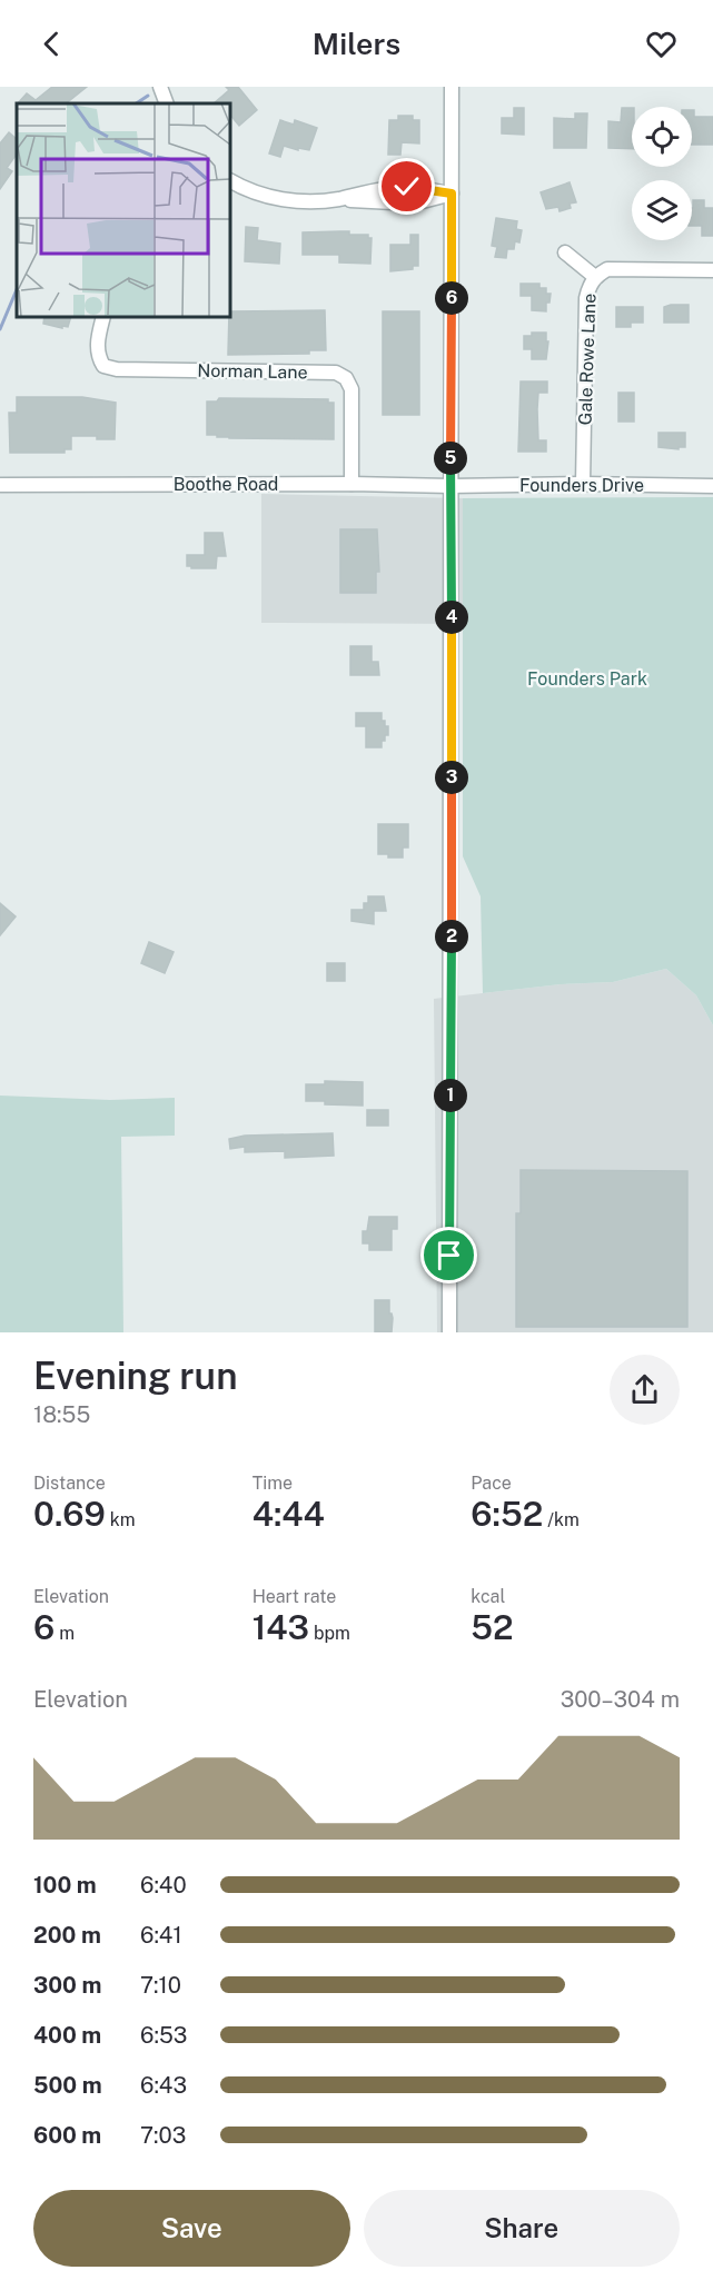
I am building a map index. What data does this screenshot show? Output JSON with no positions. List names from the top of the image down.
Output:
{
  "streets": {
    "street": [
      "Gale Rowe Lane",
      "Norman Lane",
      "Boothe Road",
      "Founders Drive"
    ]
  },
  "crossings": [
    ["Gale Rowe Lane", "Founders Drive"],
    ["Norman Lane", "Boothe Road"],
    ["Boothe Road", "Founders Drive"]
  ],
  "parks": ["Founders Park"],
  "page": {
    "header": "Milers",
    "pins": [
      "6",
      "5",
      "4",
      "3",
      "2",
      "1"
    ],
    "heading": ["Evening run", "18:55"],
    "stats": [
      ["Distance", "0.69 km"],
      ["Time", "4:44"],
      ["Pace", "6:52 /km"],
      ["Elevation", "6 m"],
      ["Heart rate", "143 bpm"],
      ["kcal", "52"]
    ],
    "chart": ["Elevation", "300–304 m"],
    "list": [
      {
        "name": "100 m",
        "note": "6:40"
      },
      {
        "name": "200 m",
        "note": "6:41"
      },
      {
        "name": "300 m",
        "note": "7:10"
      },
      {
        "name": "400 m",
        "note": "6:53"
      },
      {
        "name": "500 m",
        "note": "6:43"
      },
      {
        "name": "600 m",
        "note": "7:03"
      }
    ],
    "buttons": ["Save", "Share"]
  }
}
